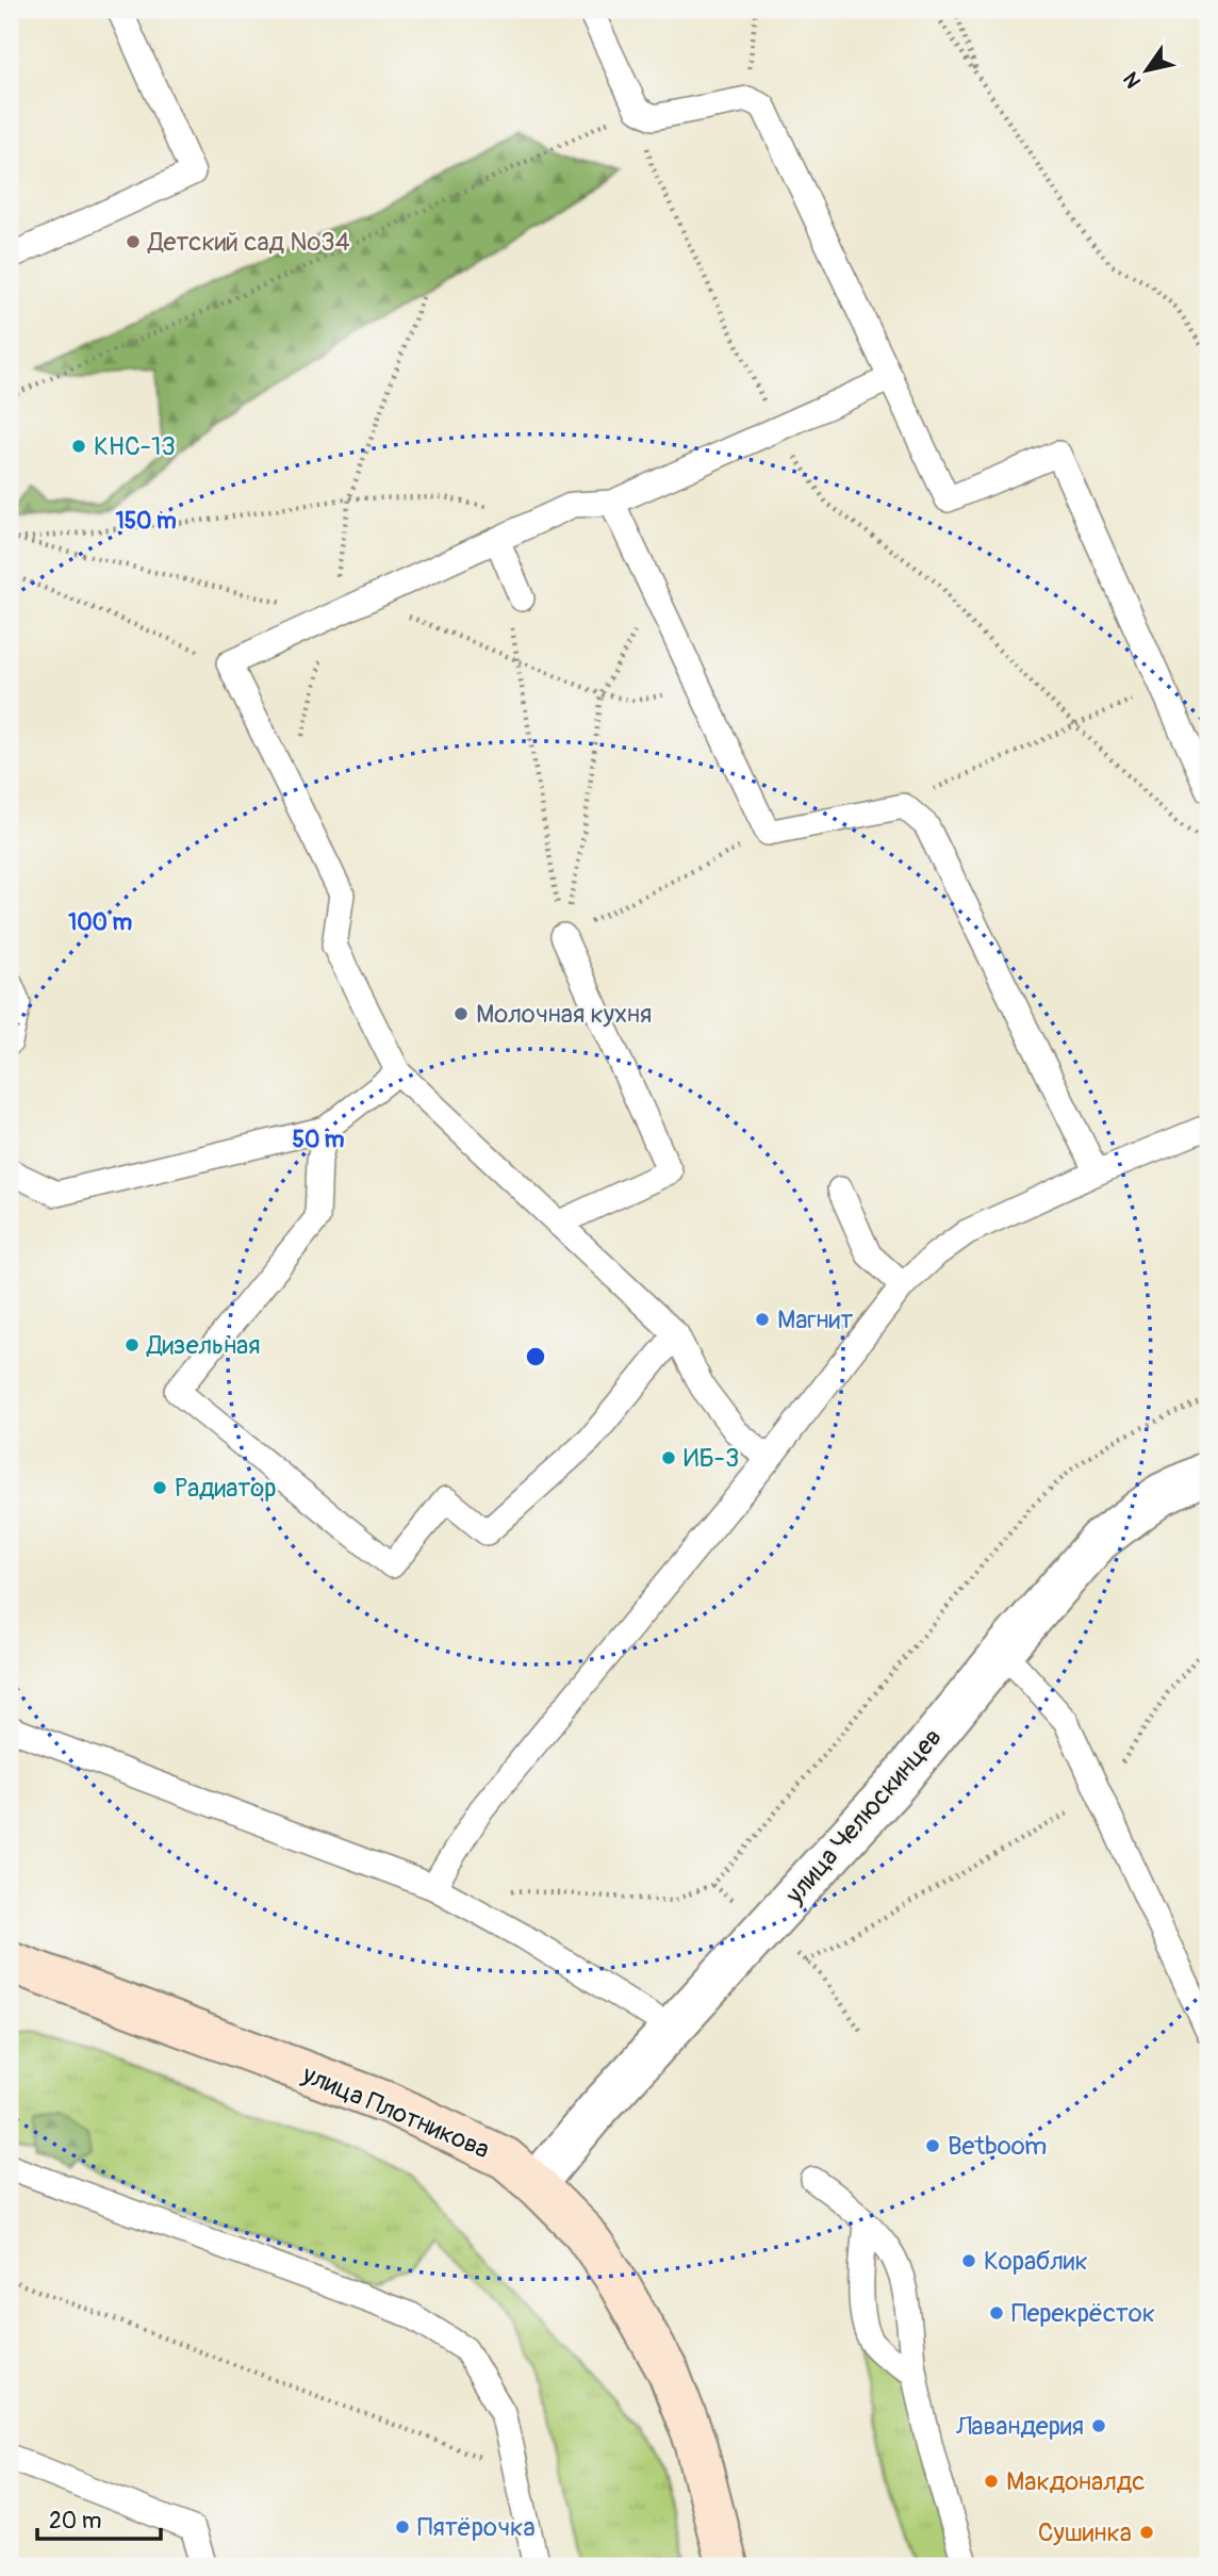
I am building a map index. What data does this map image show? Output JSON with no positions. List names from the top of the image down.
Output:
{
  "streets": {
    "main road": ["улица Плотникова"],
    "street": ["улица Челюскинцев"]
  },
  "crossings": [
    ["улица Челюскинцев", "улица Плотникова"]
  ],
  "places": [
    "Детский сад №34",
    "КНС-13",
    "Молочная кухня",
    "Магнит",
    "Дизельная",
    "ИБ-3",
    "Радиатор",
    "Betboom",
    "Кораблик",
    "Перекрёсток",
    "Лавандерия",
    "Макдоналдс",
    "Пятёрочка",
    "Сушинка"
  ],
  "scale_bar": "20 m",
  "north": "bottom left",
  "rings": ["150 m", "100 m", "50 m"]
}
